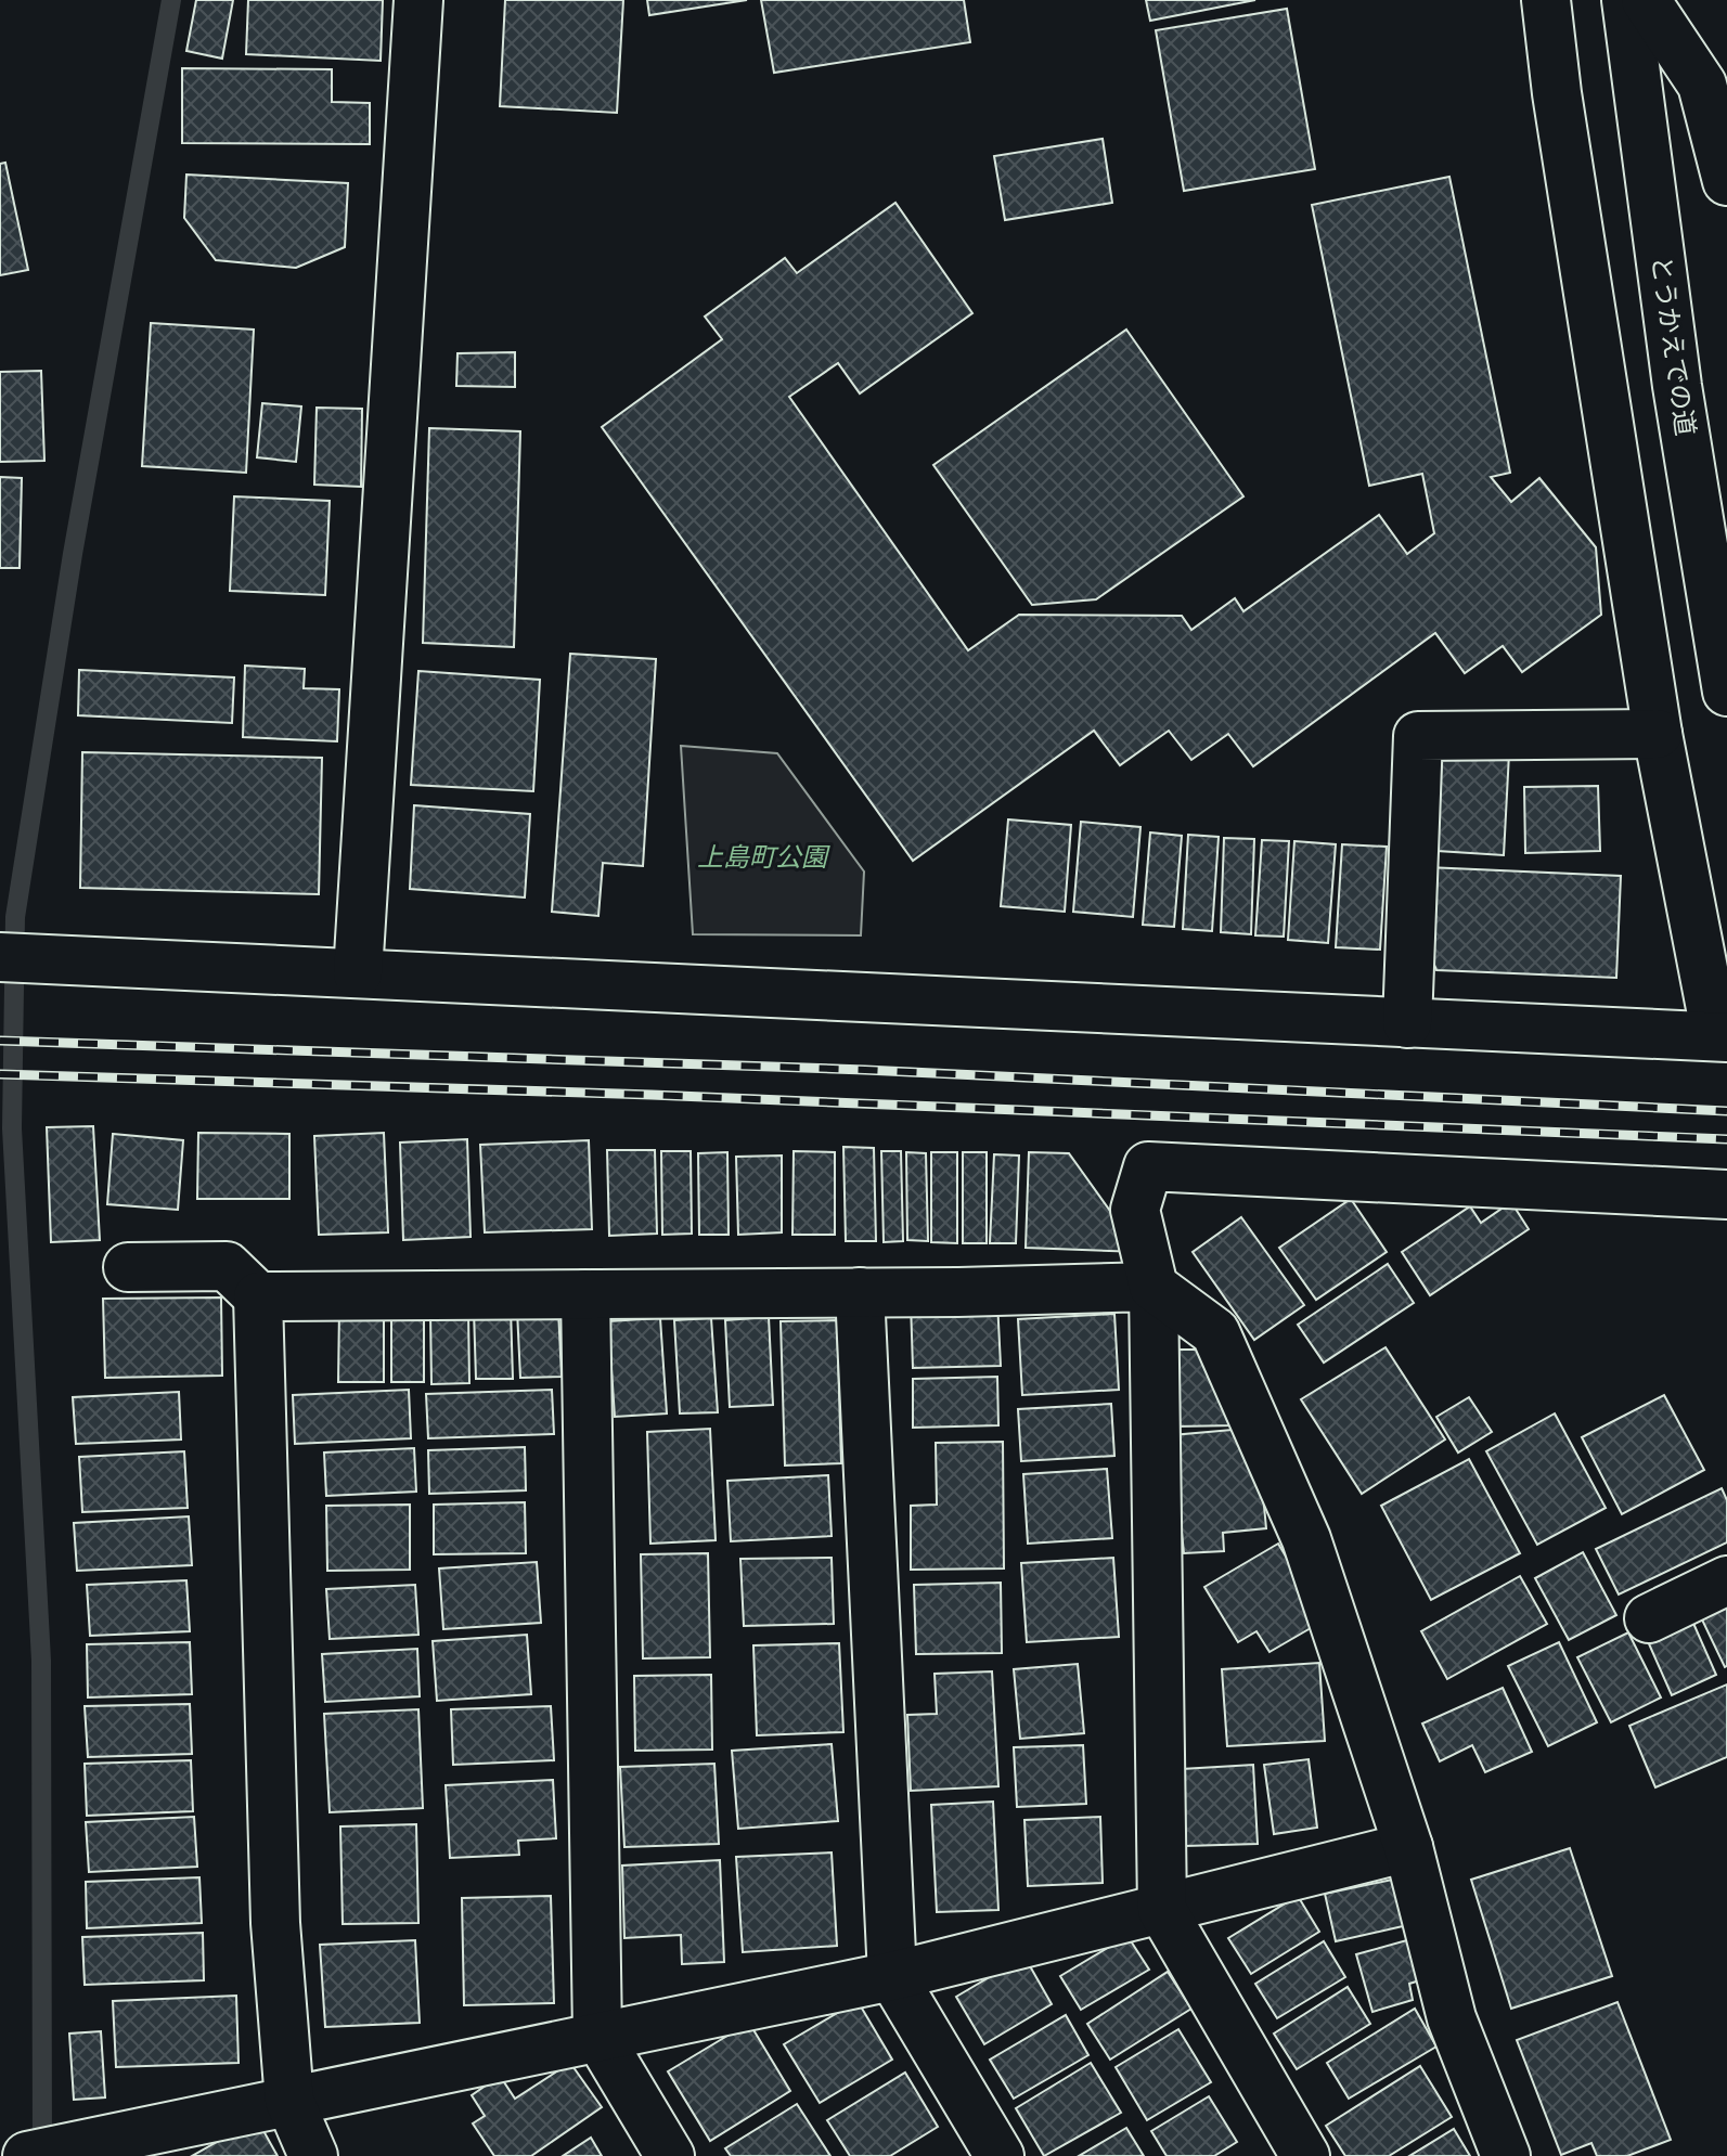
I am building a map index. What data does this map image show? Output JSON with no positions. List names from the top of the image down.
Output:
{
  "streets": {
    "street": ["とうかえでの道"]
  },
  "parks": ["上島町公園"]
}
